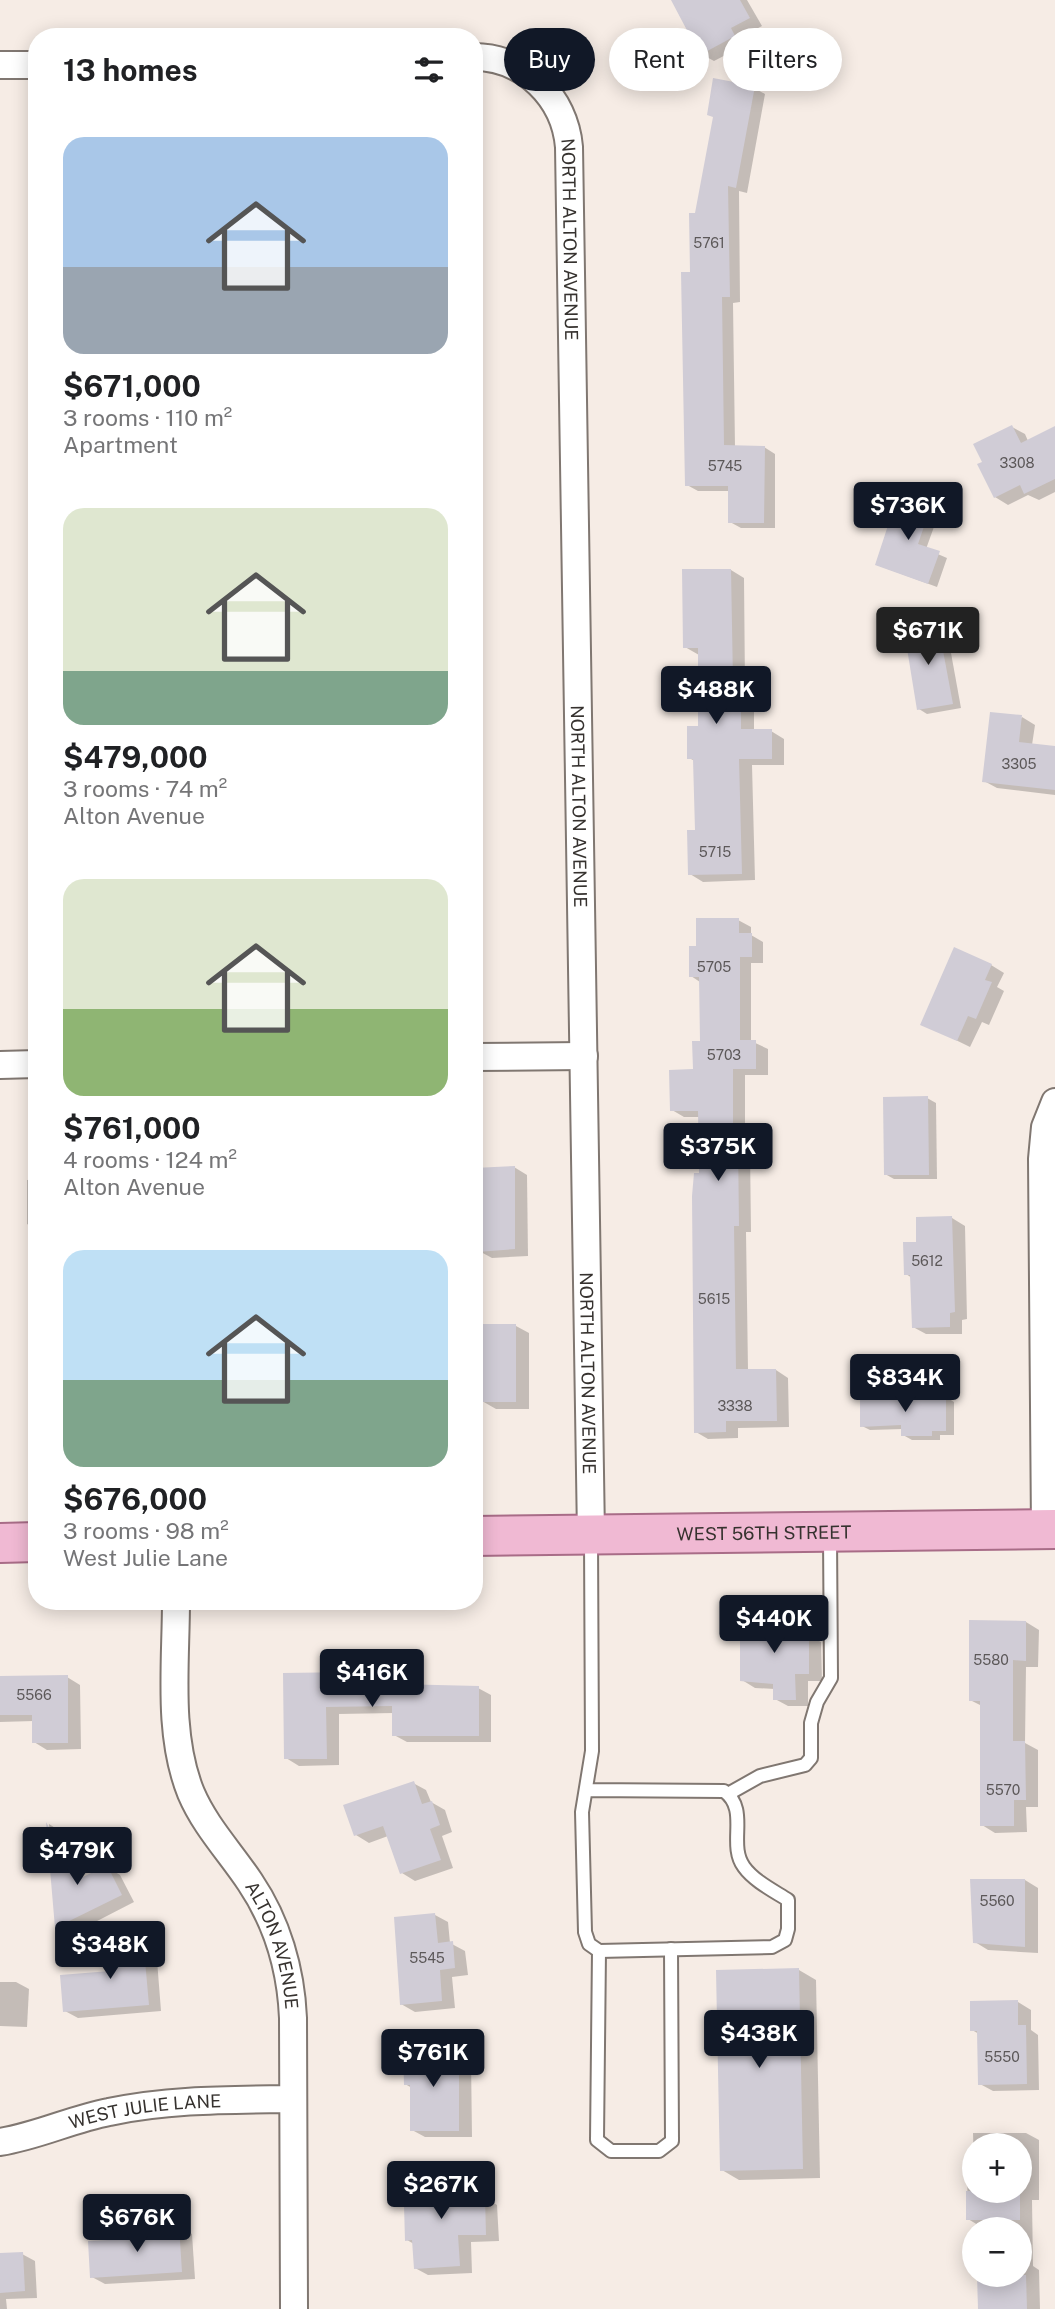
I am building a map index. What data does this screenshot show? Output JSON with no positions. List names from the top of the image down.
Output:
{
  "streets": {
    "main road": ["WEST 56TH STREET"],
    "street": ["NORTH ALTON AVENUE", "ALTON AVENUE", "WEST JULIE LANE"]
  },
  "crossings": [
    ["NORTH ALTON AVENUE", "WEST 56TH STREET"],
    ["ALTON AVENUE", "WEST JULIE LANE"]
  ],
  "house_numbers": [
    "5761",
    "3308",
    "5745",
    "3305",
    "5715",
    "5705",
    "5703",
    "5612",
    "5615",
    "3338",
    "5580",
    "5566",
    "5570",
    "5560",
    "5545",
    "5550"
  ],
  "page": {
    "chip": ["Buy", "Rent", "Filters"],
    "heading": "13 homes",
    "list": [
      {
        "name": "$671,000",
        "note": "3 rooms · 110 m² · Apartment"
      },
      {
        "name": "$479,000",
        "note": "3 rooms · 74 m² · Alton Avenue"
      },
      {
        "name": "$761,000",
        "note": "4 rooms · 124 m² · Alton Avenue"
      },
      {
        "name": "$676,000",
        "note": "3 rooms · 98 m² · West Julie Lane"
      }
    ],
    "price": [
      "$736K",
      "$671K",
      "$488K",
      "$375K",
      "$834K",
      "$440K",
      "$416K",
      "$479K",
      "$348K",
      "$438K",
      "$761K",
      "$267K",
      "$676K"
    ],
    "map_buttons": ["+", "−"]
  }
}
